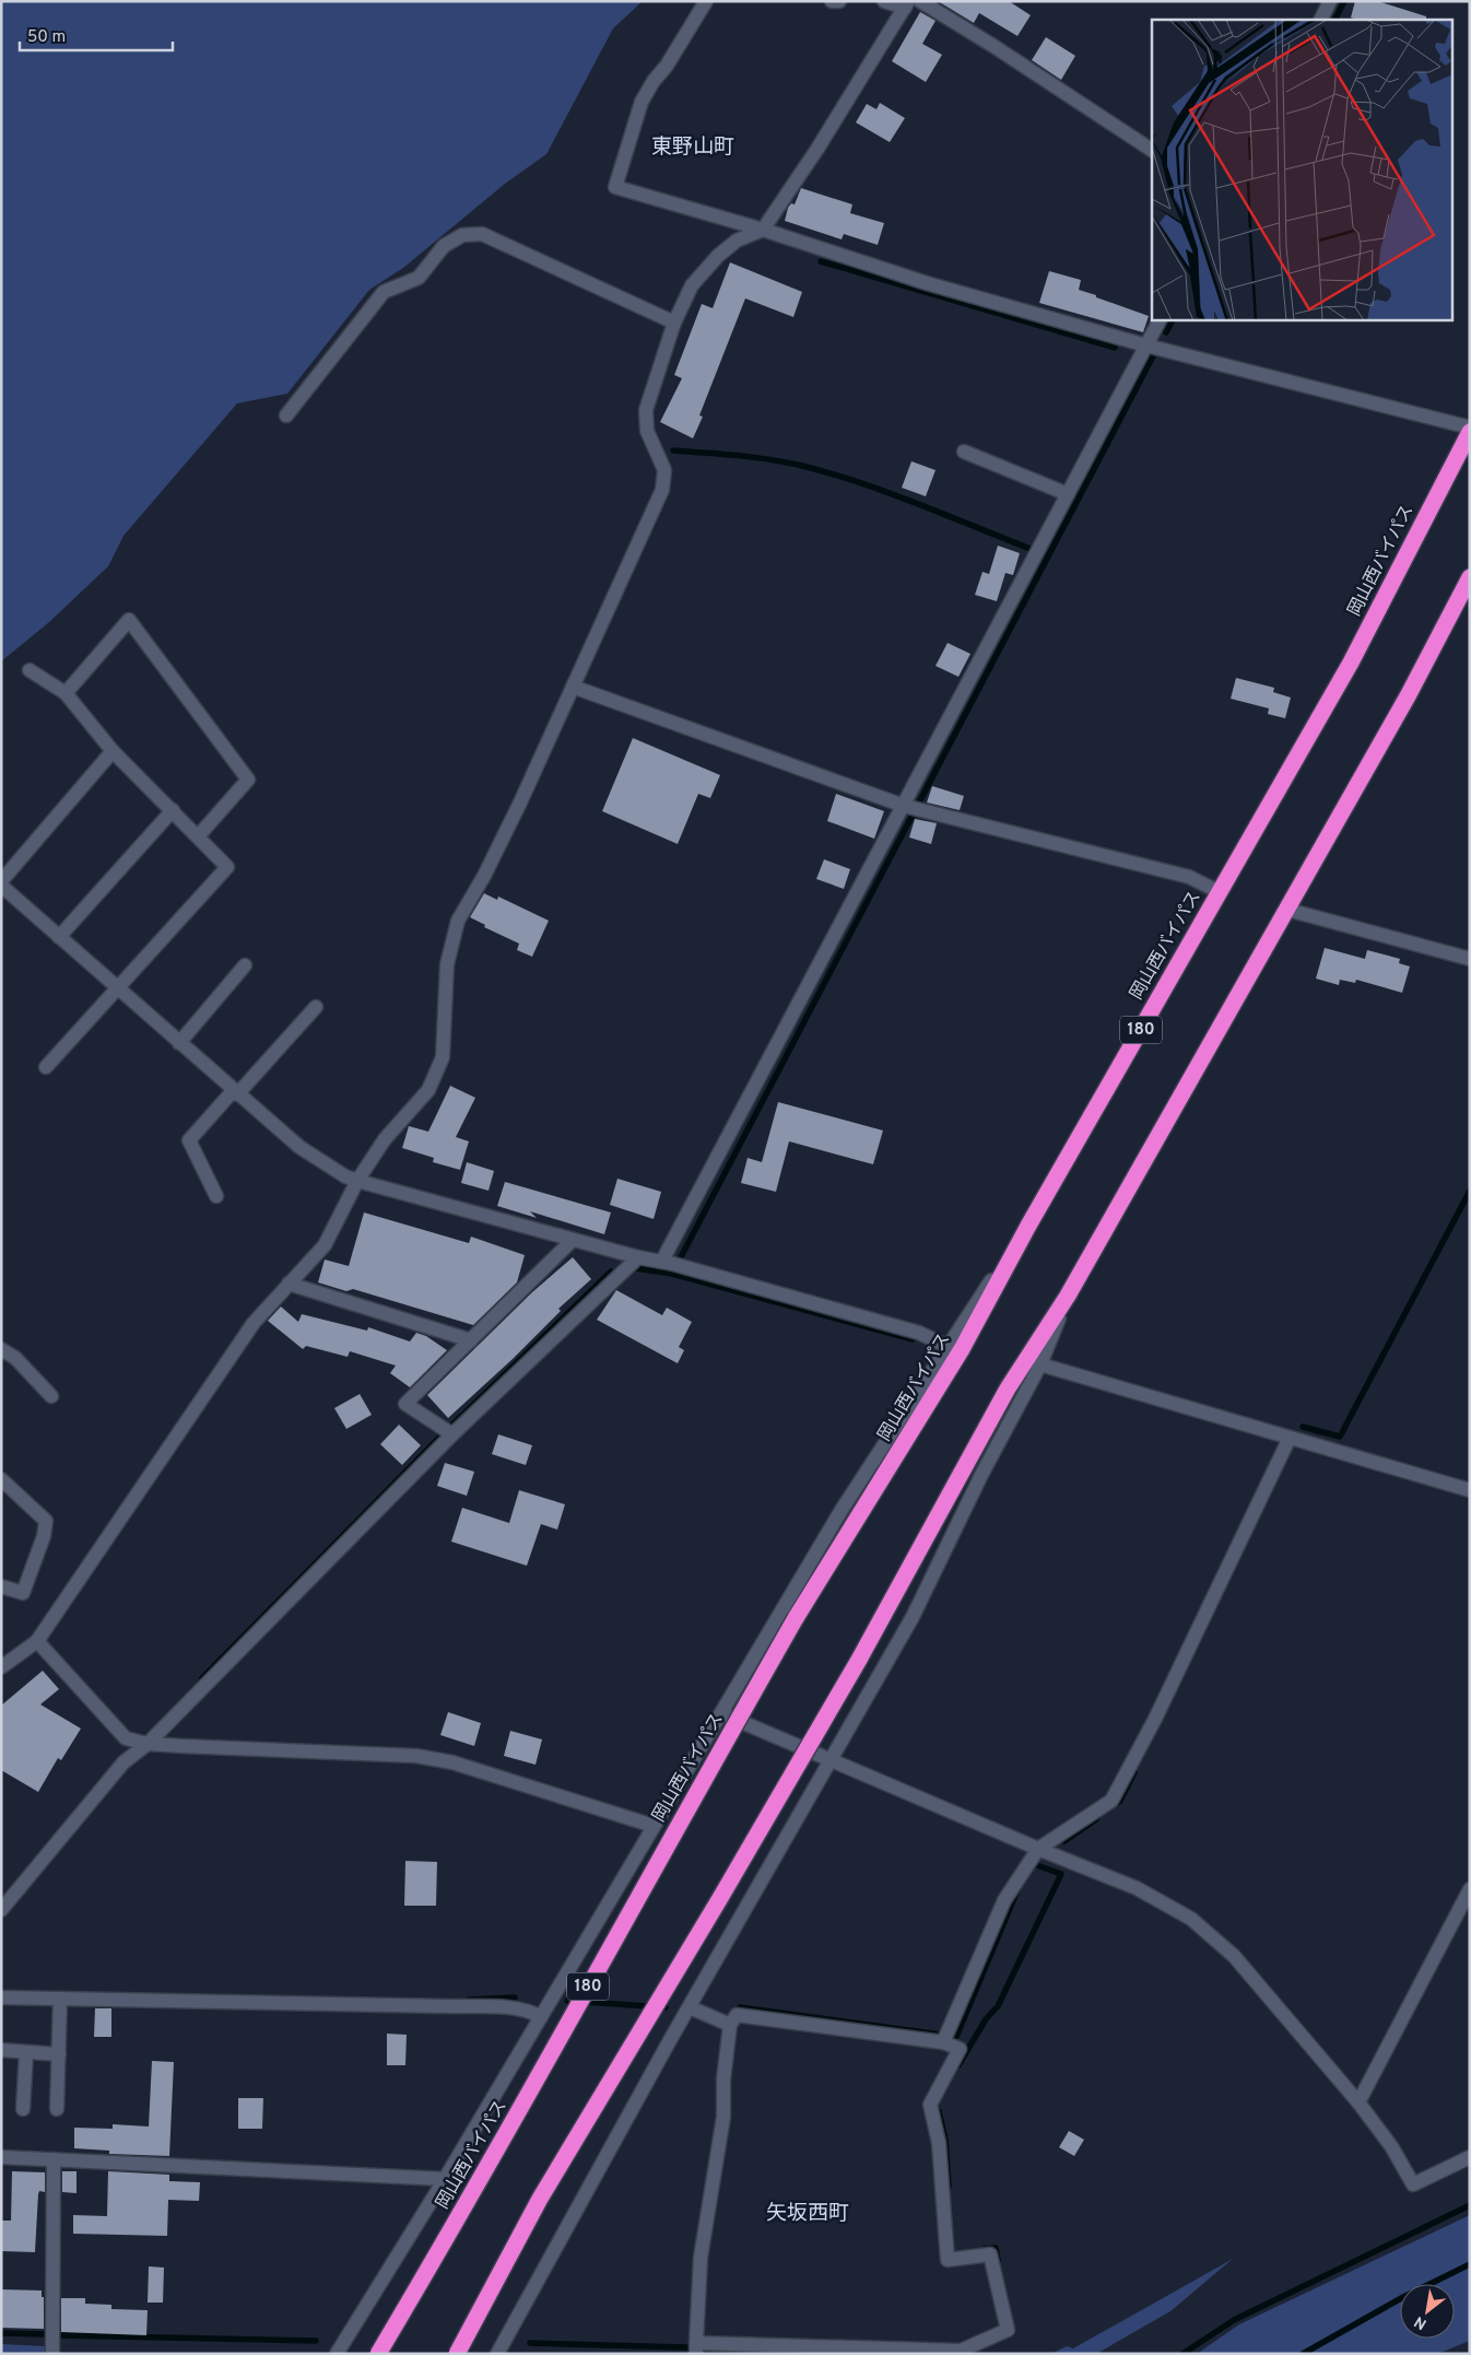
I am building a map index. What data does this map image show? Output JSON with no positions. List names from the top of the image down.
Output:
{
  "streets": {
    "highway": ["岡山西バイパス", "180"]
  },
  "districts": ["東野山町", "矢坂西町"],
  "scale_bar": "50 m",
  "north": "bottom left"
}
